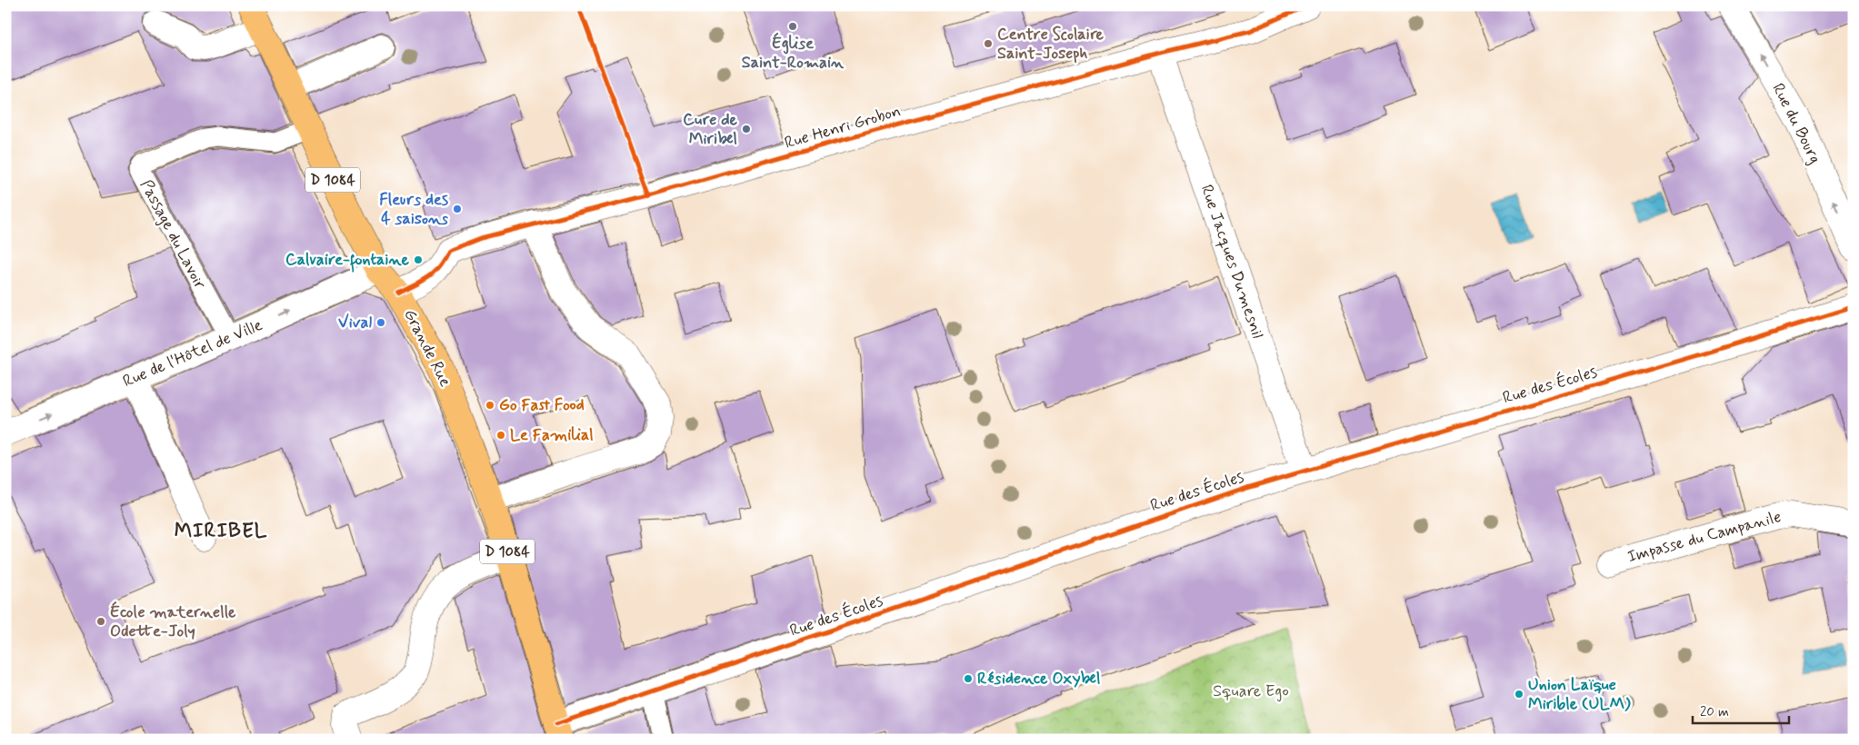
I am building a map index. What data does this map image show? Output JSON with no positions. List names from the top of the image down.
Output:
{
  "streets": {
    "main road": ["D 1084", "Grande Rue"],
    "street": [
      "Rue du Bourg",
      "Rue Henri Grobon",
      "Rue Jacques Dumesnil",
      "Rue de l'Hôtel de Ville",
      "Rue des Écoles",
      "Impasse du Campanile"
    ],
    "lane": ["Passage du Lavoir"]
  },
  "crossings": [
    ["Rue Henri Grobon", "Rue Jacques Dumesnil"],
    ["Rue Henri Grobon", "Grande Rue"],
    ["Passage du Lavoir", "Grande Rue"],
    ["Passage du Lavoir", "Rue de l'Hôtel de Ville"],
    ["Rue Jacques Dumesnil", "Rue des Écoles"],
    ["Grande Rue", "Rue de l'Hôtel de Ville"],
    ["Grande Rue", "Rue des Écoles"]
  ],
  "one_way": ["Rue du Bourg", "Rue de l'Hôtel de Ville"],
  "districts": ["MIRIBEL"],
  "parks": ["Square Ego"],
  "places": [
    "Église Saint-Romain",
    "Centre Scolaire Saint-Joseph",
    "Cure de Miribel",
    "Fleurs des 4 saisons",
    "Calvaire-fontaine",
    "Vival",
    "Go Fast Food",
    "Le Familial",
    "École maternelle Odette-Joly",
    "Résidence Oxybel",
    "Union Laïque Mirible (ULM)"
  ],
  "scale_bar": "20 m"
}
